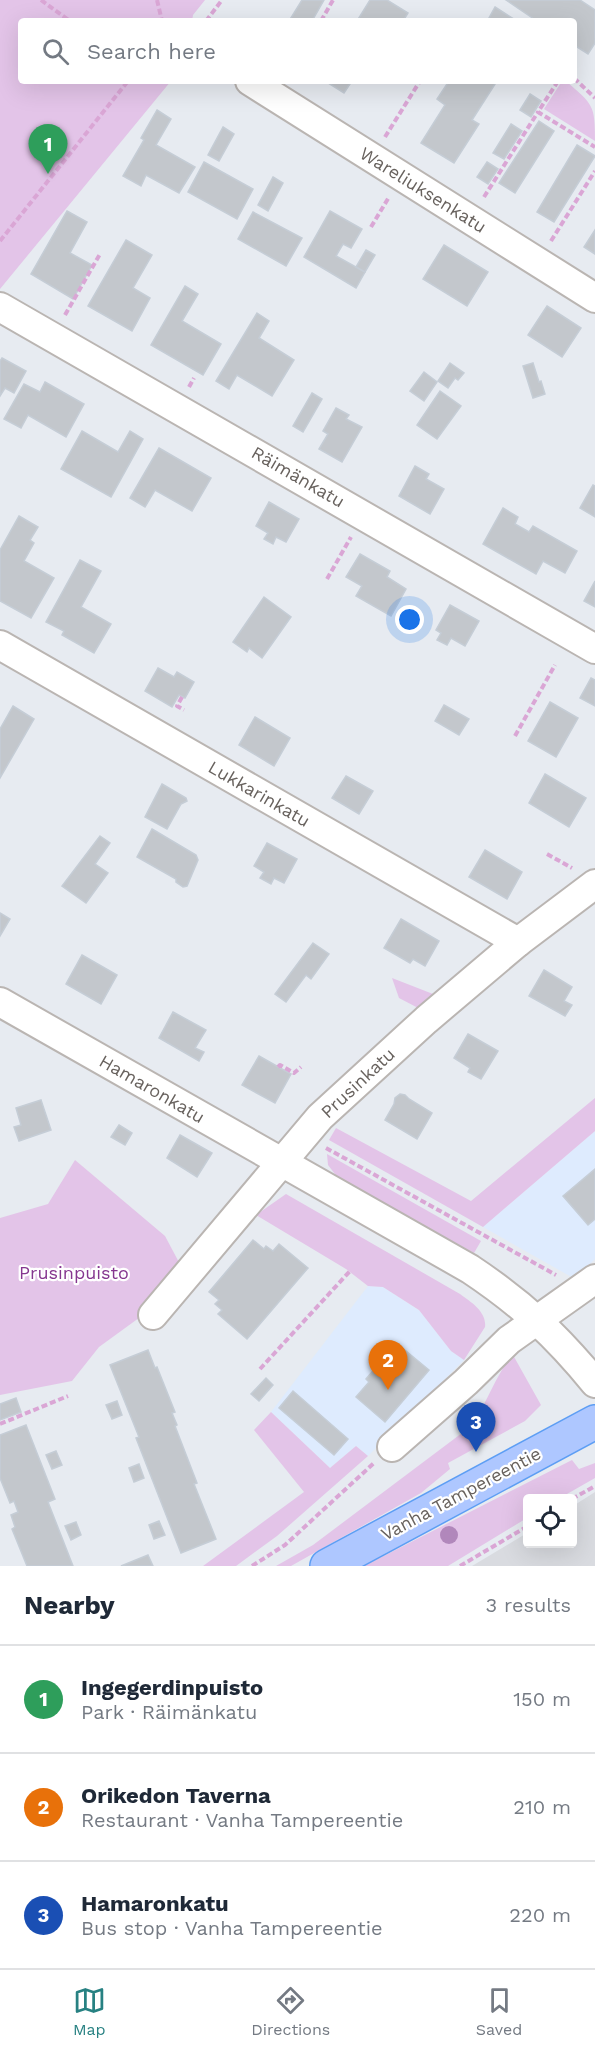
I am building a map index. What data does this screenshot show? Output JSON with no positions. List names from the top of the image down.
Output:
{
  "streets": {
    "main road": ["Vanha Tampereentie"],
    "street": [
      "Wareliuksenkatu",
      "Räimänkatu",
      "Lukkarinkatu",
      "Prusinkatu",
      "Hamaronkatu"
    ]
  },
  "crossings": [
    ["Lukkarinkatu", "Prusinkatu"],
    ["Prusinkatu", "Hamaronkatu"]
  ],
  "parks": ["Prusinpuisto"],
  "page": {
    "search": "Search here",
    "pins": ["1", "2", "3"],
    "heading": ["Nearby", "3 results"],
    "list": [
      {
        "mark": "1",
        "name": "Ingegerdinpuisto",
        "note": "Park · Räimänkatu",
        "value": "150 m"
      },
      {
        "mark": "2",
        "name": "Orikedon Taverna",
        "note": "Restaurant · Vanha Tampereentie",
        "value": "210 m"
      },
      {
        "mark": "3",
        "name": "Hamaronkatu",
        "note": "Bus stop · Vanha Tampereentie",
        "value": "220 m"
      }
    ],
    "nav": ["Map", "Directions", "Saved"]
  }
}
